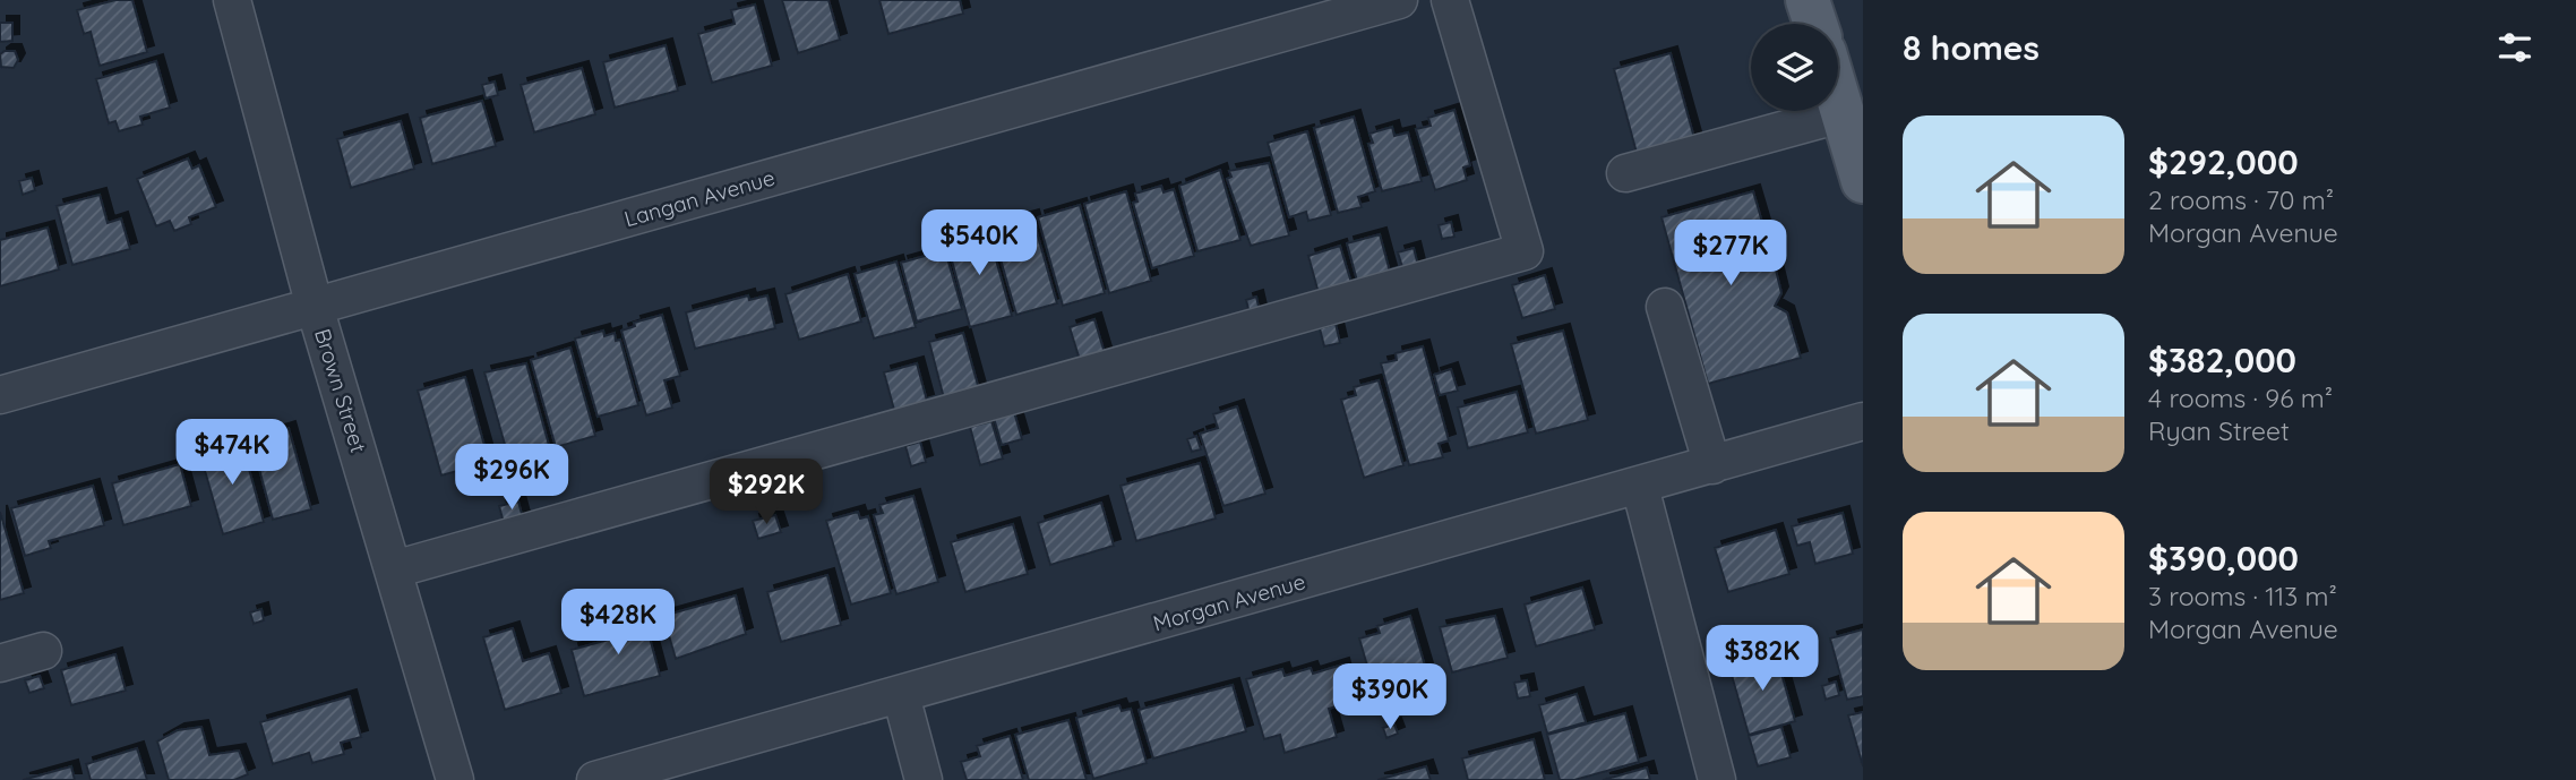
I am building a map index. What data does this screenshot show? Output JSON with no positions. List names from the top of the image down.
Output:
{
  "streets": {
    "street": ["Langan Avenue", "Brown Street", "Morgan Avenue"]
  },
  "crossings": [
    ["Langan Avenue", "Brown Street"]
  ],
  "page": {
    "heading": "8 homes",
    "list": [
      {
        "name": "$292,000",
        "note": "2 rooms · 70 m² · Morgan Avenue"
      },
      {
        "name": "$382,000",
        "note": "4 rooms · 96 m² · Ryan Street"
      },
      {
        "name": "$390,000",
        "note": "3 rooms · 113 m² · Morgan Avenue"
      }
    ],
    "price": [
      "$540K",
      "$277K",
      "$474K",
      "$296K",
      "$292K",
      "$428K",
      "$382K",
      "$390K"
    ]
  }
}
